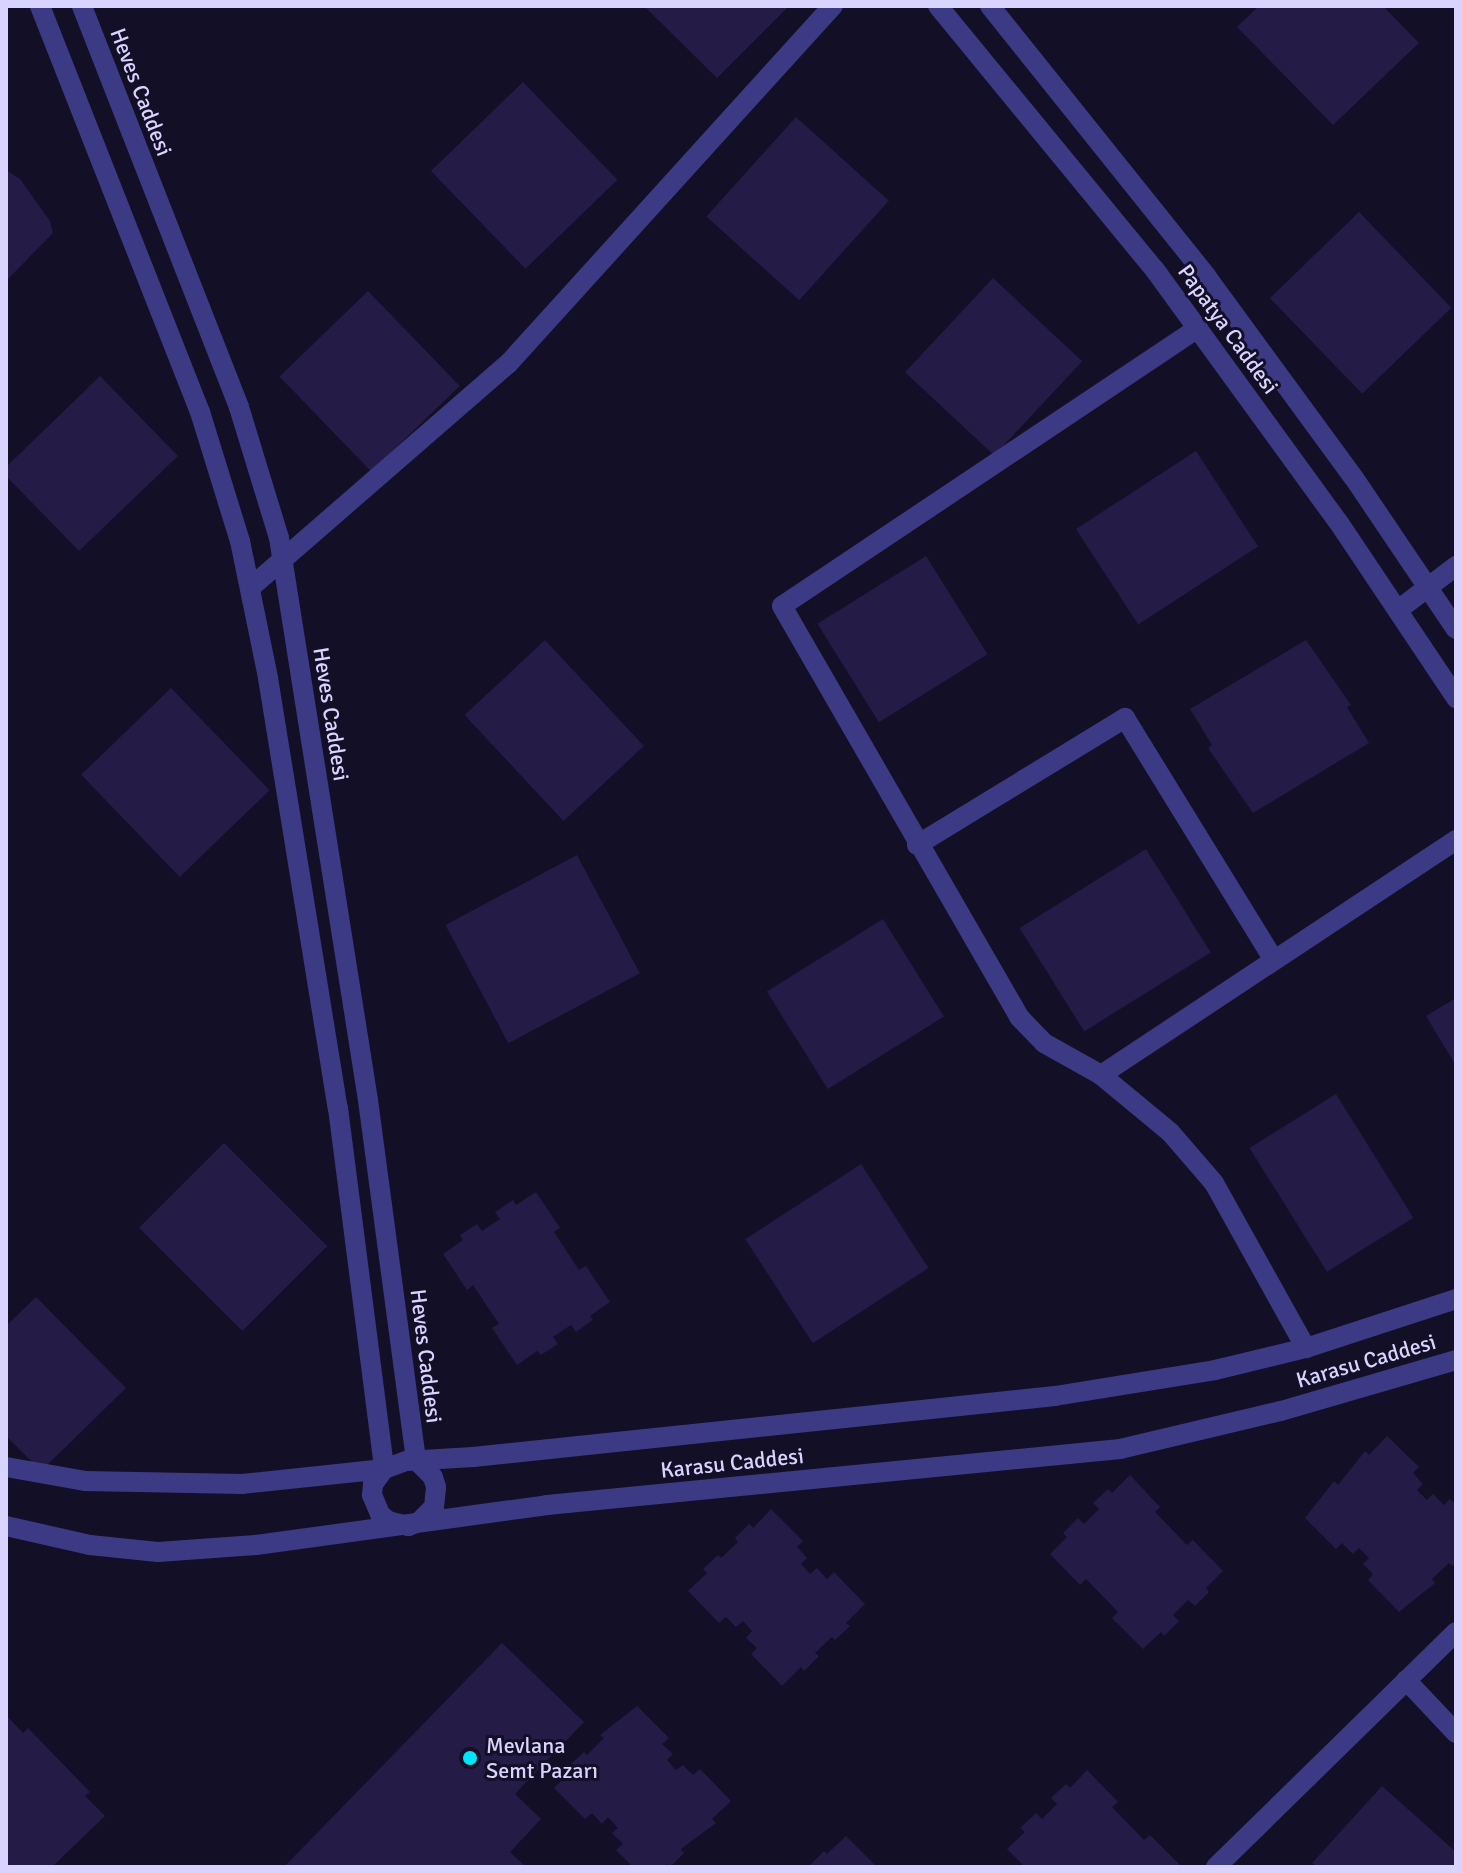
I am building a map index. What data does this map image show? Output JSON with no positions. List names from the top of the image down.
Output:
{
  "streets": {
    "street": ["Heves Caddesi", "Papatya Caddesi", "Karasu Caddesi"]
  },
  "crossings": [
    ["Heves Caddesi", "Karasu Caddesi"]
  ],
  "places": ["Mevlana Semt Pazarı"]
}
